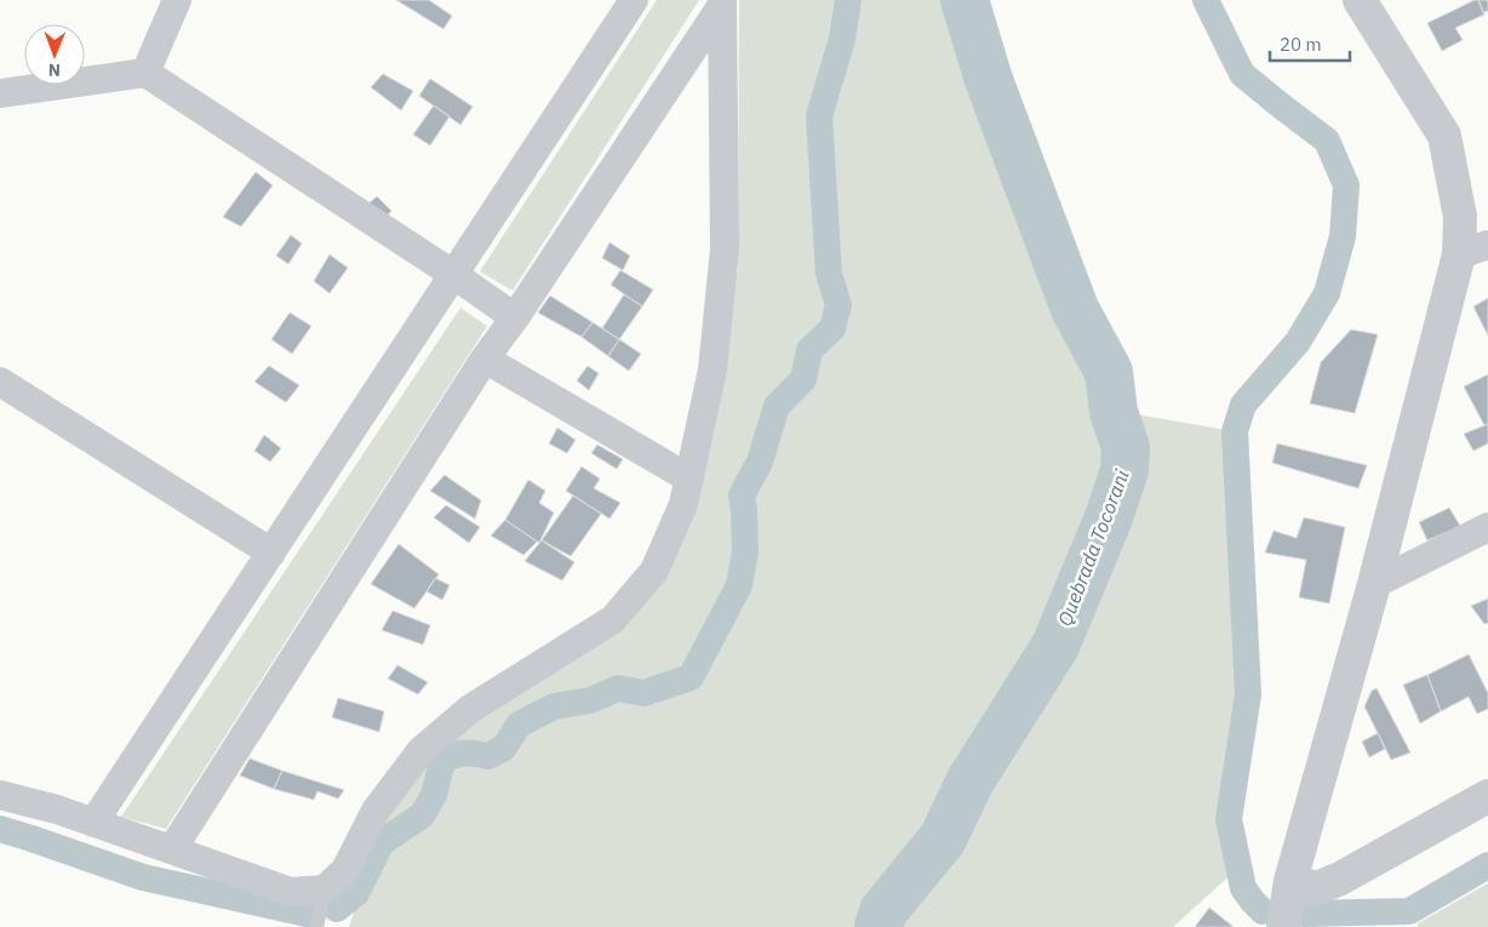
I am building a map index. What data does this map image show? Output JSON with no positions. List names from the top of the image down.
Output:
{
  "water": ["Quebrada Tocorani"],
  "scale_bar": "20 m",
  "north": "bottom"
}
